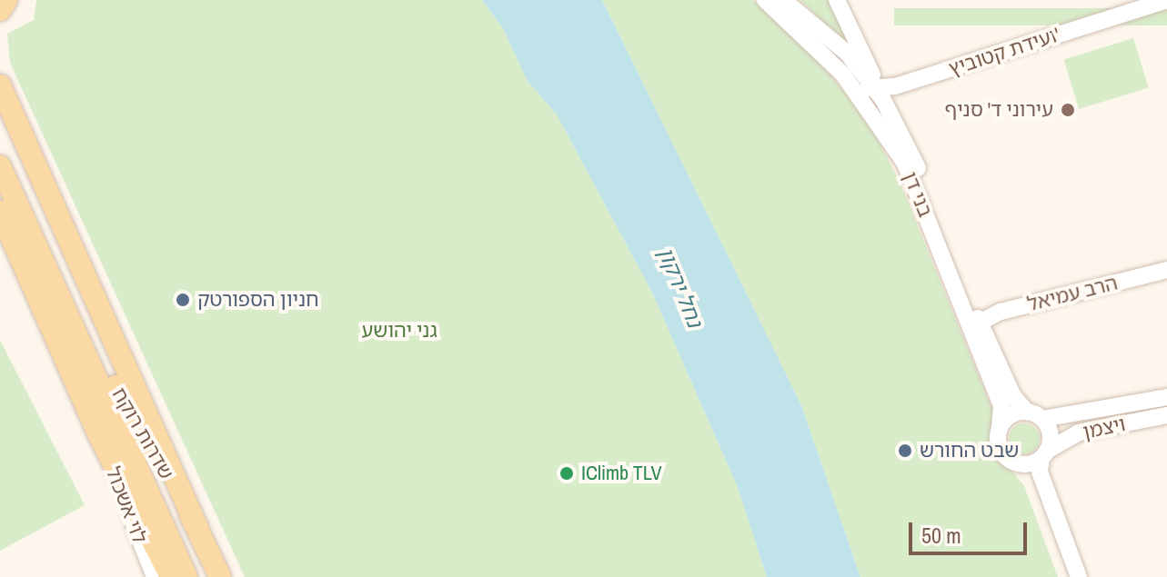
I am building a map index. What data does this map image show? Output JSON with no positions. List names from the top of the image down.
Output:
{
  "streets": {
    "main road": ["שדרות רוקח"],
    "street": [
      "ועידת קטוביץ'",
      "בני דן",
      "הרב עמיאל",
      "ויצמן",
      "לוי אשכול"
    ]
  },
  "crossings": [
    ["ועידת קטוביץ'", "בני דן"],
    ["בני דן", "הרב עמיאל"],
    ["בני דן", "ויצמן"]
  ],
  "water": ["נחל ירקון"],
  "parks": ["גני יהושע"],
  "places": [
    "עירוני ד' סניף",
    "חניון הספורטק",
    "שבט החורש",
    "IClimb TLV"
  ],
  "scale_bar": "50 m"
}
